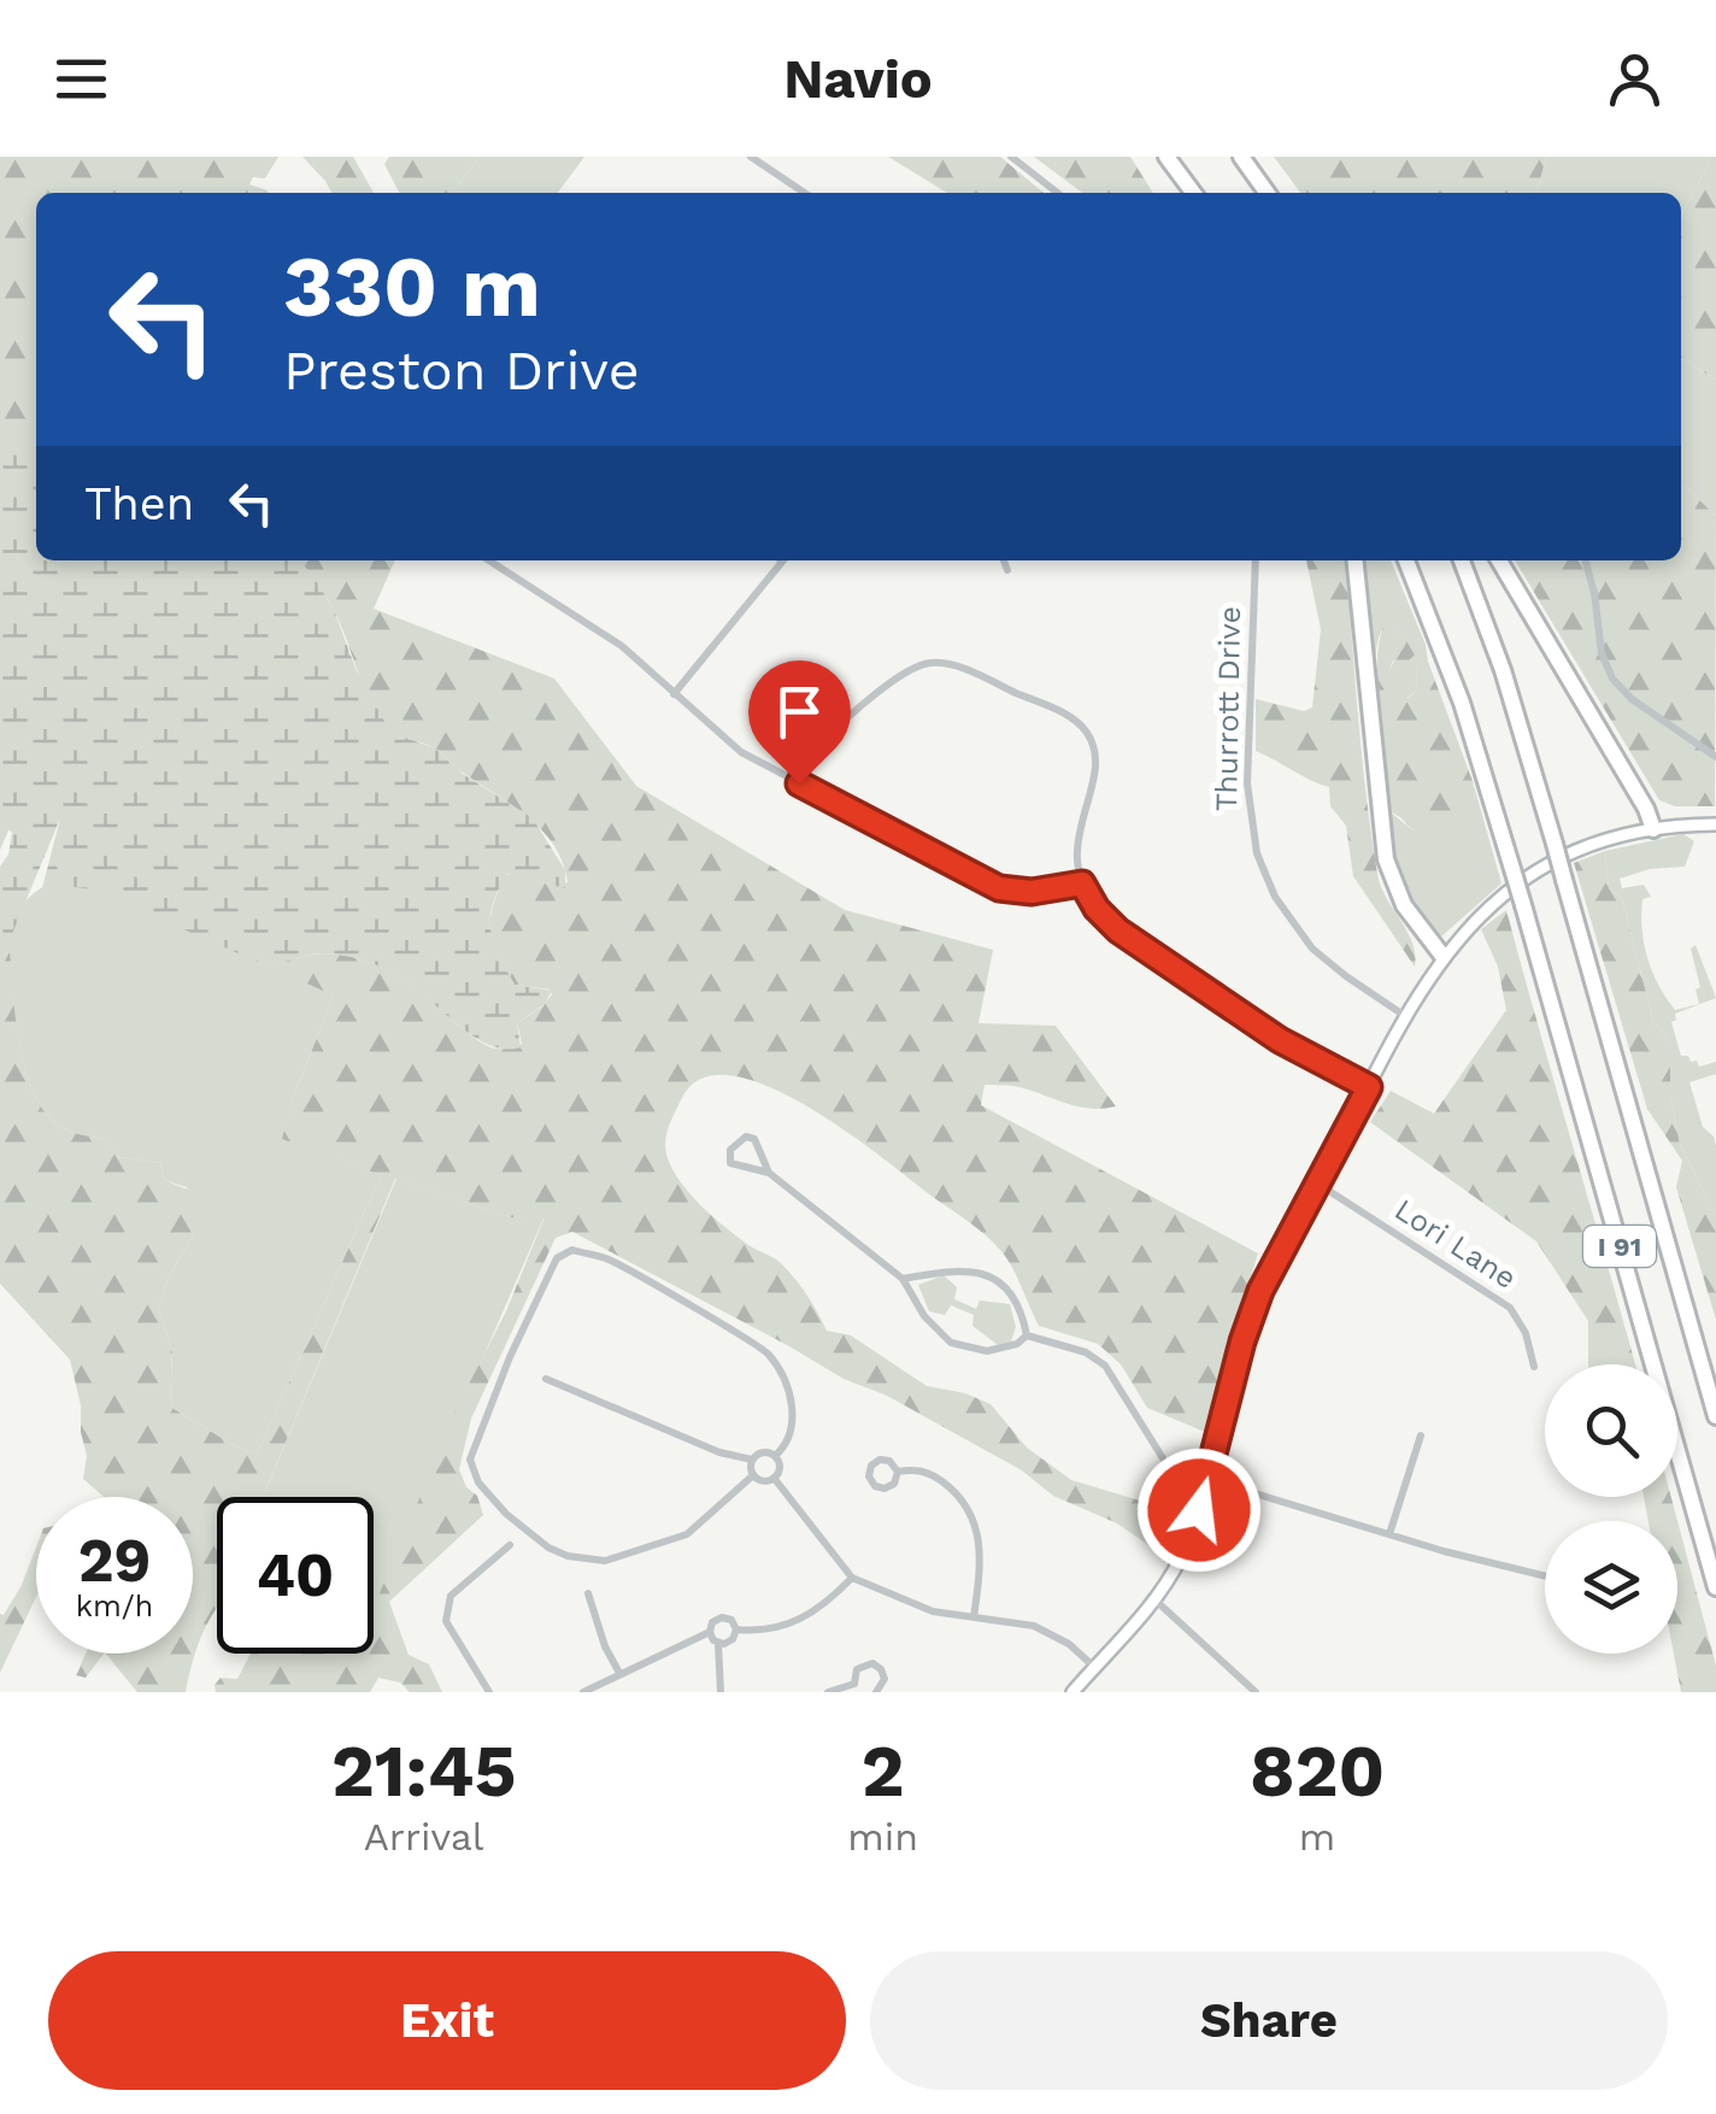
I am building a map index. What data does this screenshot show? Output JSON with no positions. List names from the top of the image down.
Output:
{
  "streets": {
    "highway": ["I 91"],
    "street": ["Thurrott Drive", "Lori Lane"]
  },
  "page": {
    "header": "Navio",
    "turn": ["330 m", "Preston Drive"],
    "then": "Then",
    "speed": "29 km/h",
    "limit": "40",
    "eta": [
      "21:45",
      "Arrival",
      "2",
      "min",
      "820",
      "m"
    ],
    "buttons": ["Exit", "Share"]
  }
}
